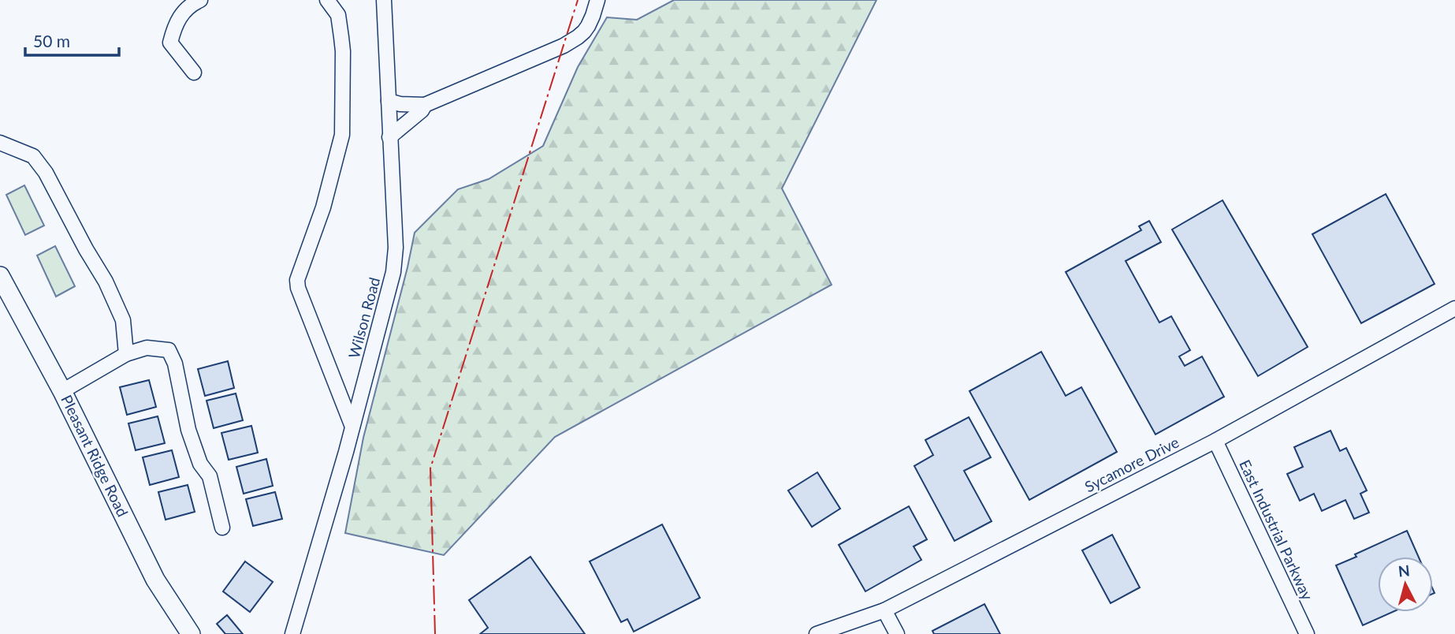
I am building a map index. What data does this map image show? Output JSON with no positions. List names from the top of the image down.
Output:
{
  "streets": {
    "main road": ["Pleasant Ridge Road"],
    "street": ["Wilson Road", "Sycamore Drive", "East Industrial Parkway"]
  },
  "crossings": [
    ["Sycamore Drive", "East Industrial Parkway"]
  ],
  "scale_bar": "50 m",
  "north": "top"
}
